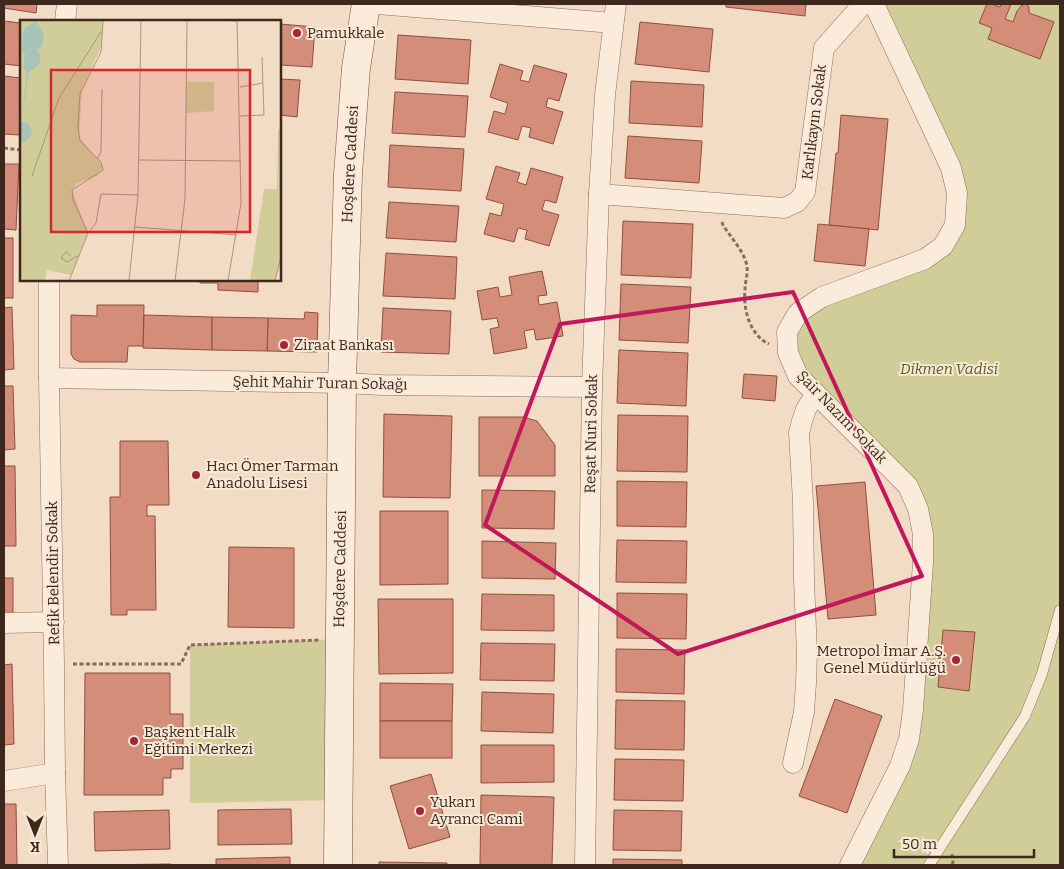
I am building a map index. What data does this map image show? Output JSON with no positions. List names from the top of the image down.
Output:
{
  "streets": {
    "main road": ["Hoşdere Caddesi"],
    "street": [
      "Karlıkayın Sokak",
      "Şehit Mahir Turan Sokağı",
      "Şair Nazım Sokak",
      "Reşat Nuri Sokak",
      "Refik Belendir Sokak"
    ]
  },
  "crossings": [
    ["Karlıkayın Sokak", "Reşat Nuri Sokak"],
    ["Hoşdere Caddesi", "Şehit Mahir Turan Sokağı"],
    ["Şehit Mahir Turan Sokağı", "Reşat Nuri Sokak"],
    ["Şehit Mahir Turan Sokağı", "Refik Belendir Sokak"]
  ],
  "parks": ["Dikmen Vadisi"],
  "places": [
    "Pamukkale",
    "Ziraat Bankası",
    "Hacı Ömer Tarman Anadolu Lisesi",
    "Metropol İmar A.Ş. Genel Müdürlüğü",
    "Başkent Halk Eğitimi Merkezi",
    "Yukarı Ayrancı Cami"
  ],
  "scale_bar": "50 m",
  "north": "bottom"
}
